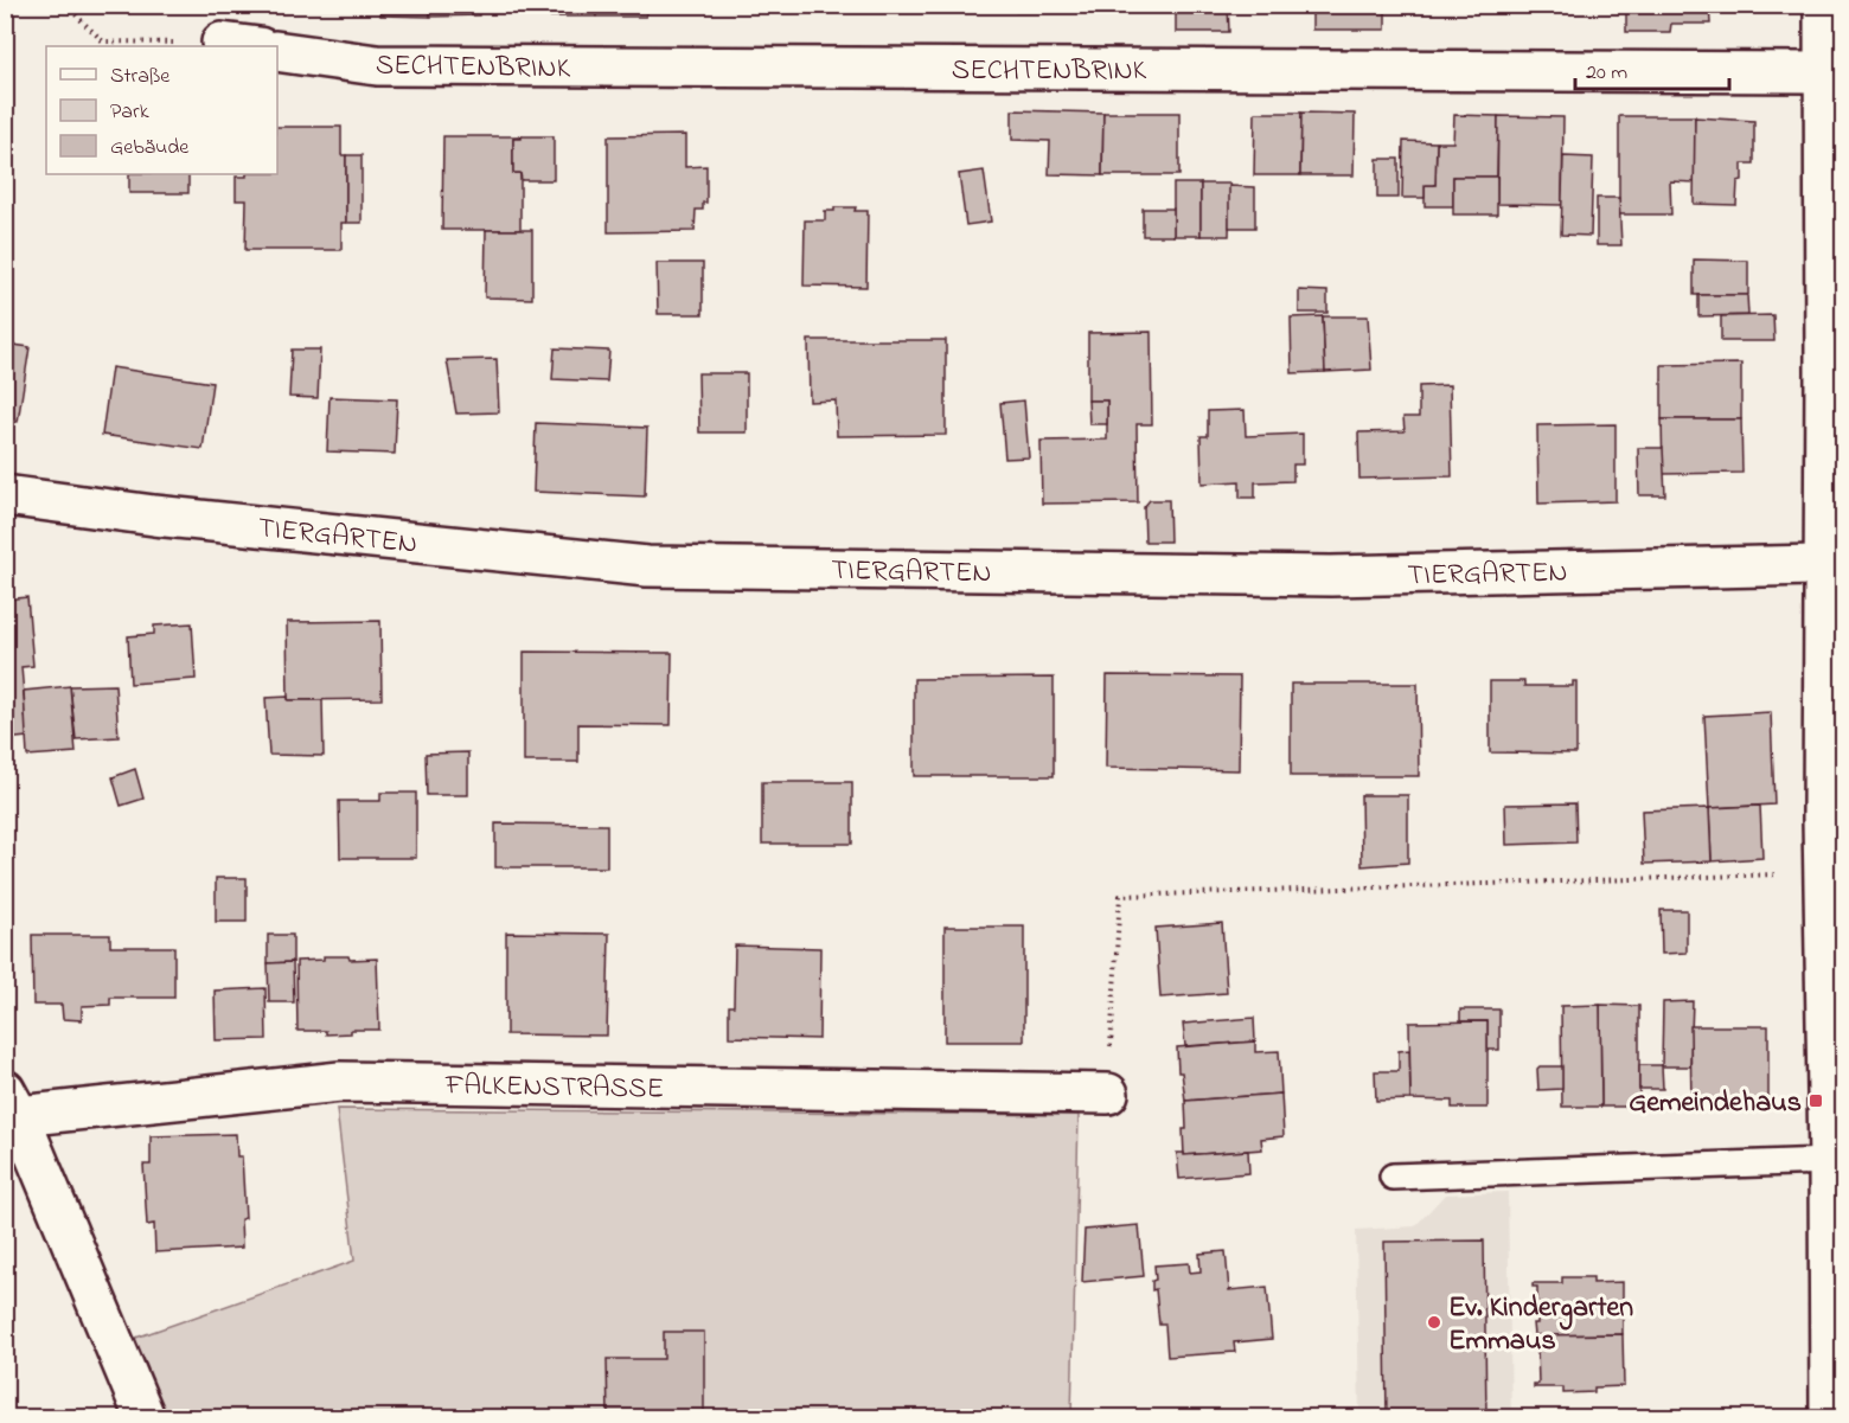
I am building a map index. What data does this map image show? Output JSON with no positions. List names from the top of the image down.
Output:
{
  "streets": {
    "street": ["SECHTENBRINK", "TIERGARTEN", "FALKENSTRASSE"]
  },
  "places": {
    "transit": ["Gemeindehaus"],
    "other": ["Ev. Kindergarten Emmaus"]
  },
  "legend": ["Straße", "Park", "Gebäude"],
  "scale_bar": "20 m"
}
